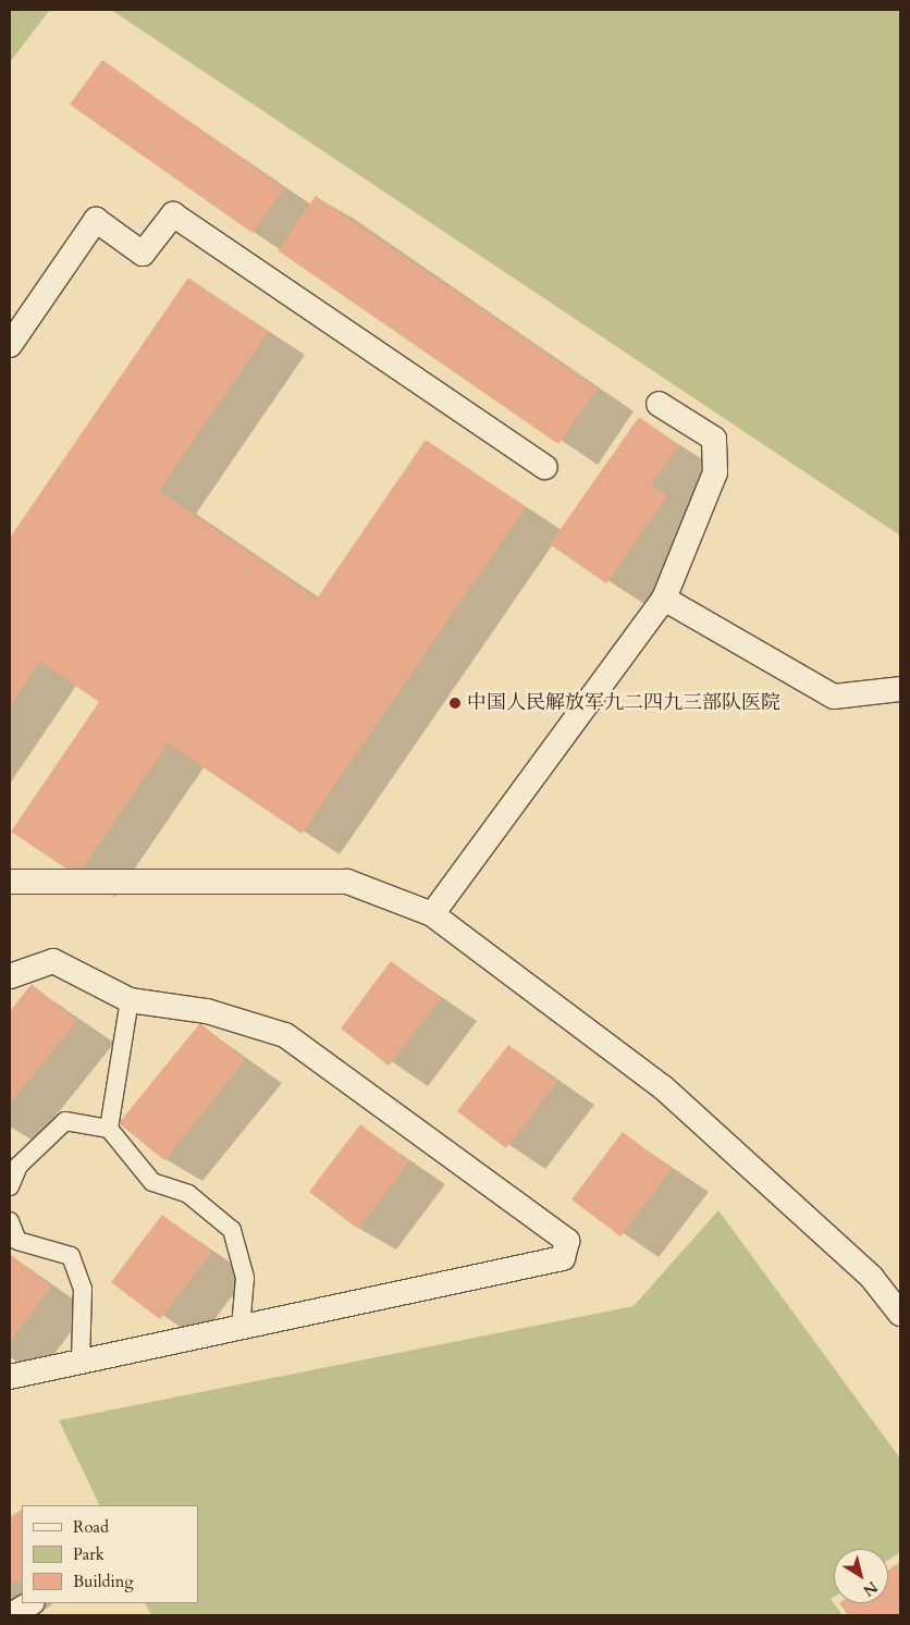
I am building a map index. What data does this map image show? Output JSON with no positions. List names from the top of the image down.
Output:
{
  "places": ["中国人民解放军九二四九三部队医院"],
  "legend": ["Road", "Park", "Building"],
  "north": "bottom right"
}
